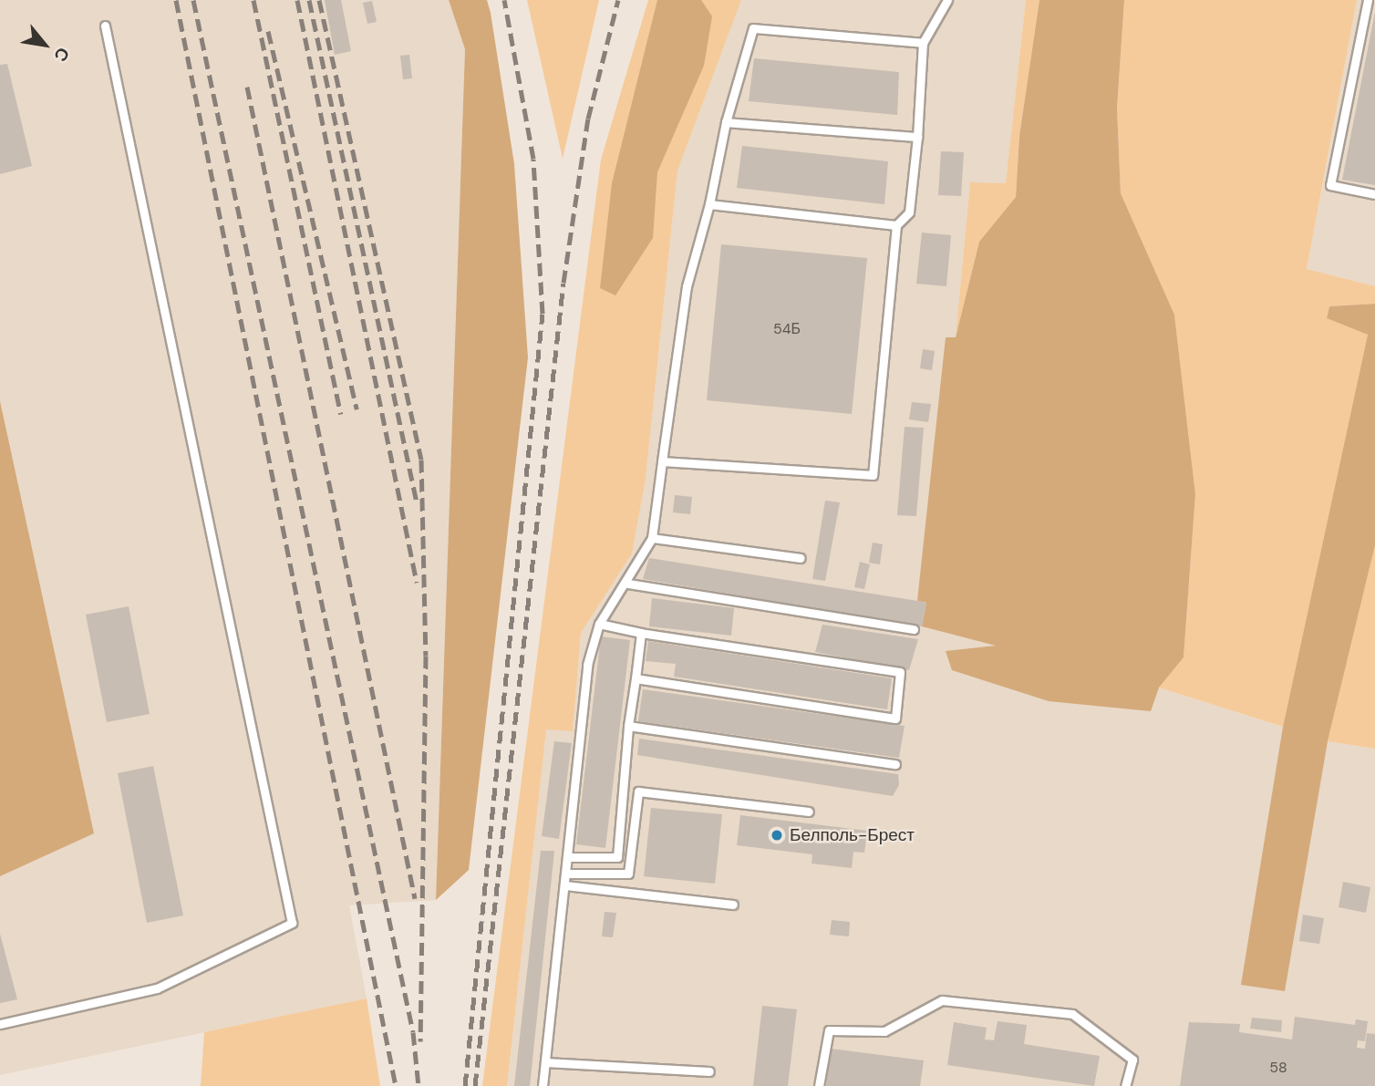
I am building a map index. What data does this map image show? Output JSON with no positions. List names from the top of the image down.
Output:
{
  "places": ["Белполь-Брест"],
  "house_numbers": ["54Б", "58"],
  "north": "bottom right"
}
